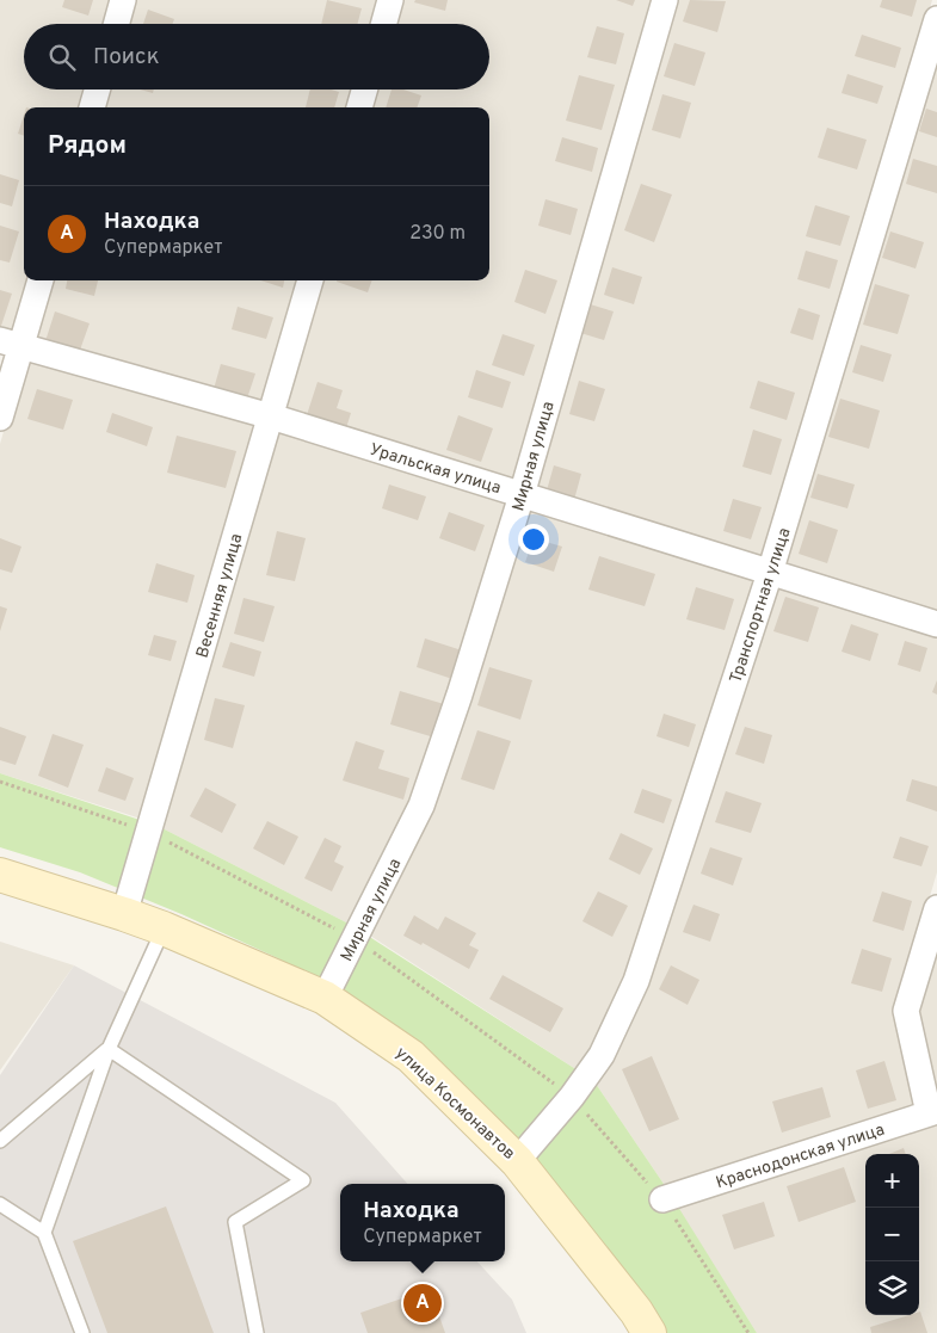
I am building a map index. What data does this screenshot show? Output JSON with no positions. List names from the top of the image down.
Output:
{
  "streets": {
    "main road": ["улица Космонавтов"],
    "street": [
      "Мирная улица",
      "Уральская улица",
      "Весенняя улица",
      "Транспортная улица",
      "Краснодонская улица"
    ]
  },
  "crossings": [
    ["Мирная улица", "Уральская улица"],
    ["Мирная улица", "улица Космонавтов"],
    ["Уральская улица", "Весенняя улица"],
    ["Уральская улица", "Транспортная улица"],
    ["Весенняя улица", "улица Космонавтов"],
    ["Транспортная улица", "улица Космонавтов"]
  ],
  "page": {
    "search": "Поиск",
    "heading": "Рядом",
    "list": [
      {
        "mark": "A",
        "name": "Находка",
        "note": "Супермаркет",
        "value": "230 m"
      }
    ],
    "map_buttons": ["+", "−"],
    "popup": ["Находка", "Супермаркет"],
    "pins": "A"
  }
}
